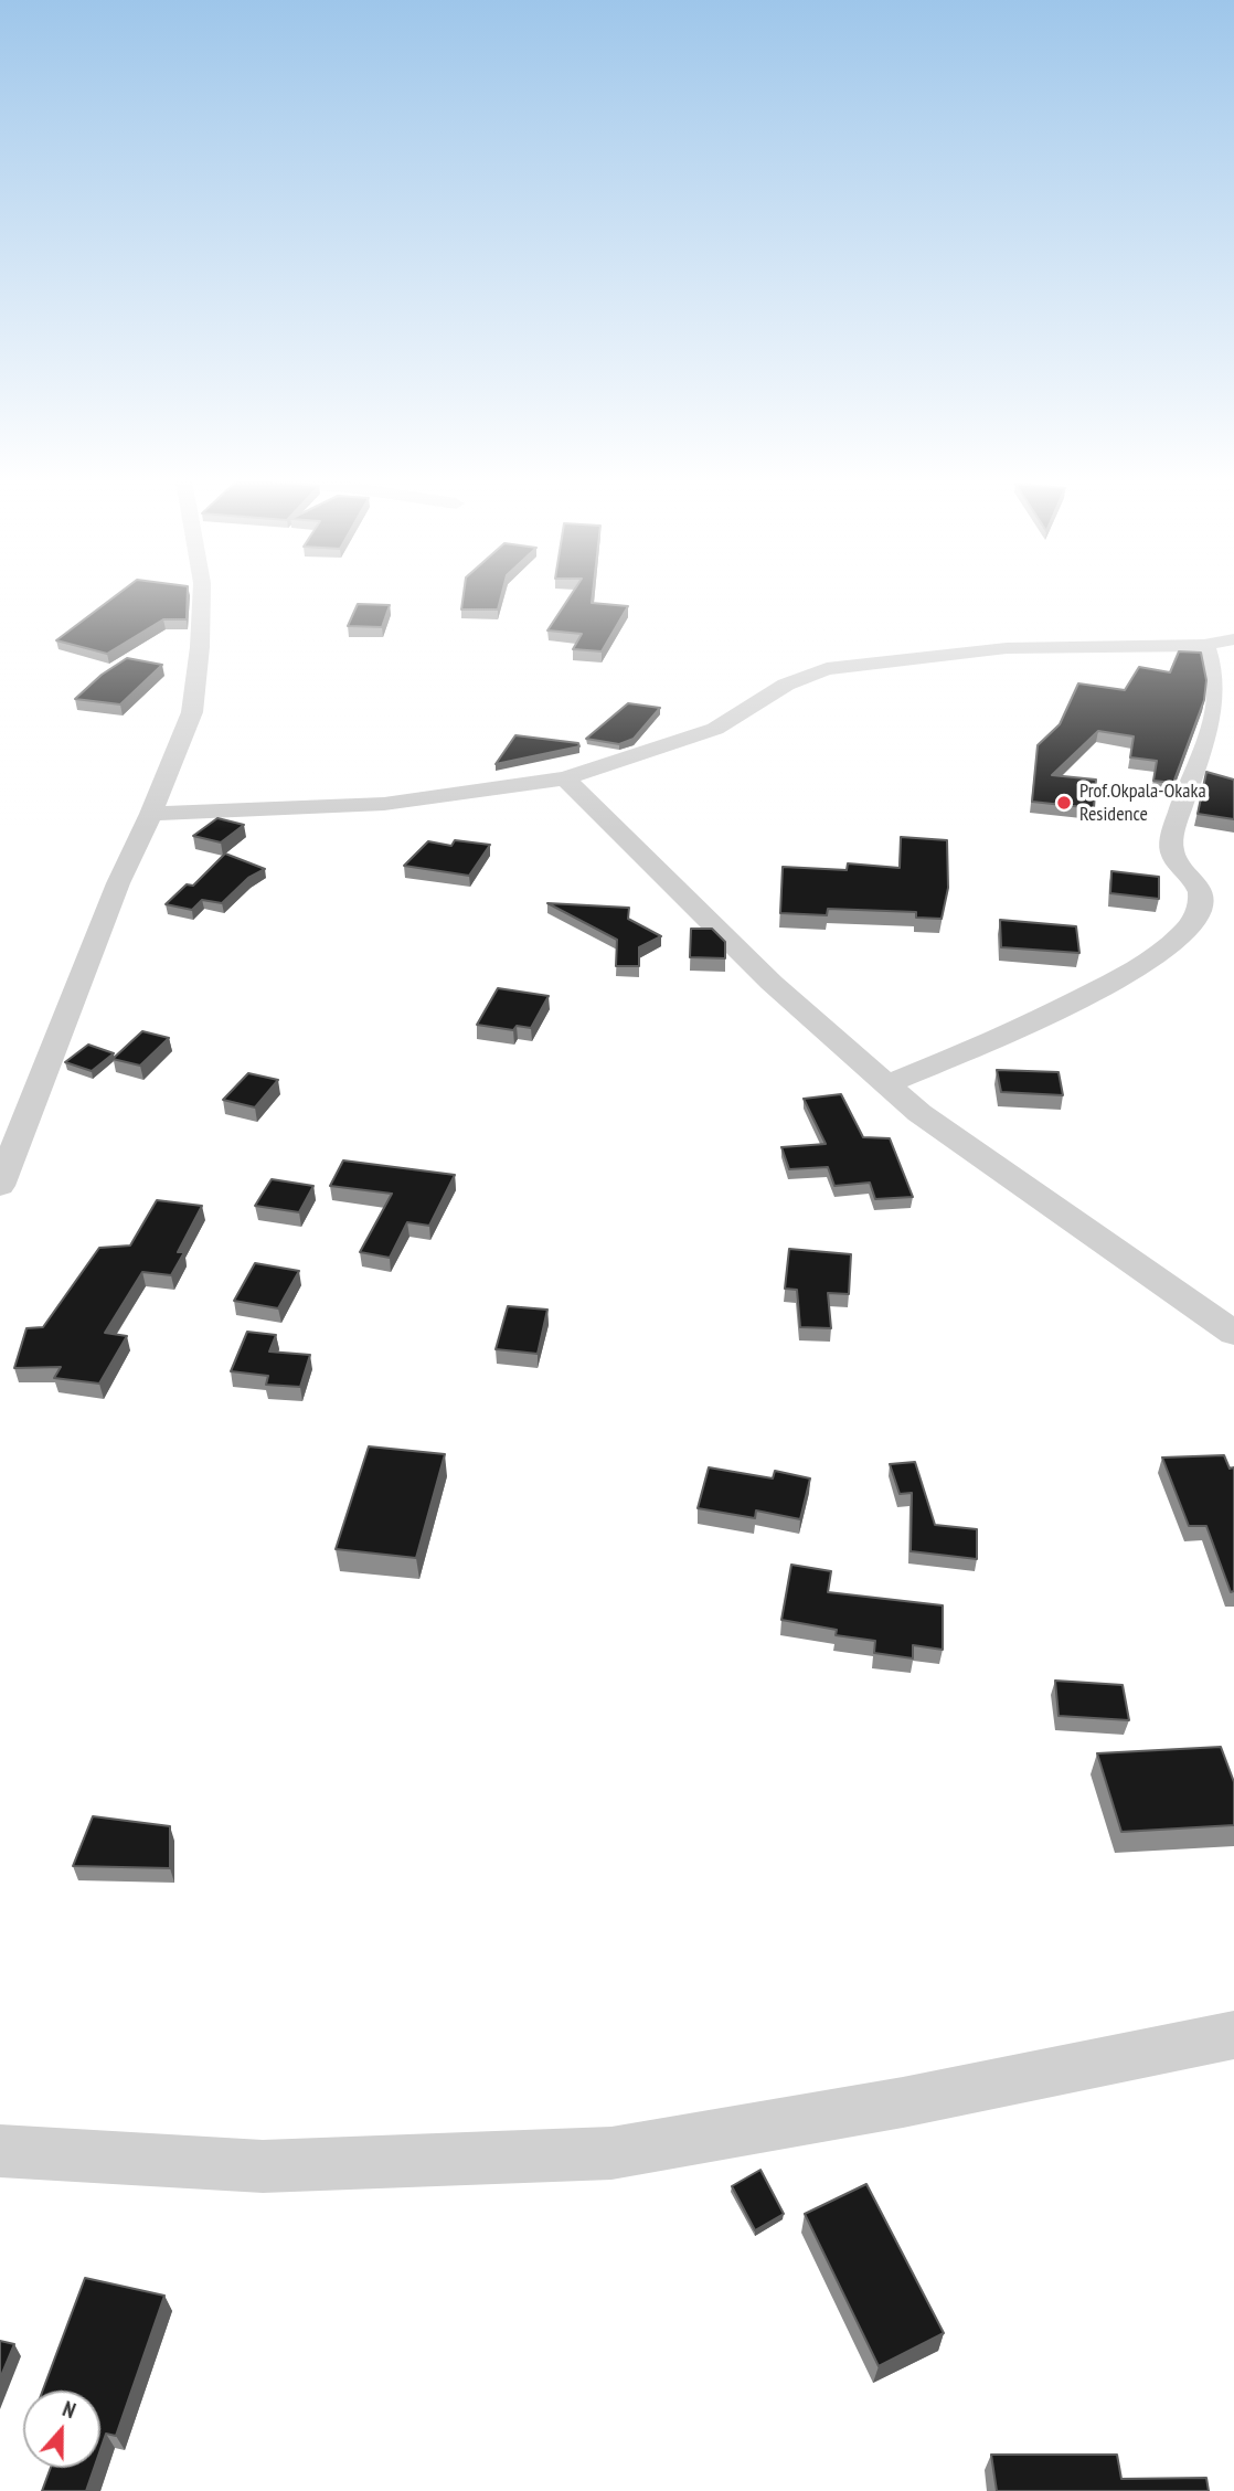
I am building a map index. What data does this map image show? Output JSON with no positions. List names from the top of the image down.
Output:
{
  "places": ["Prof.Okpala-Okaka Residence"],
  "north": "top"
}
